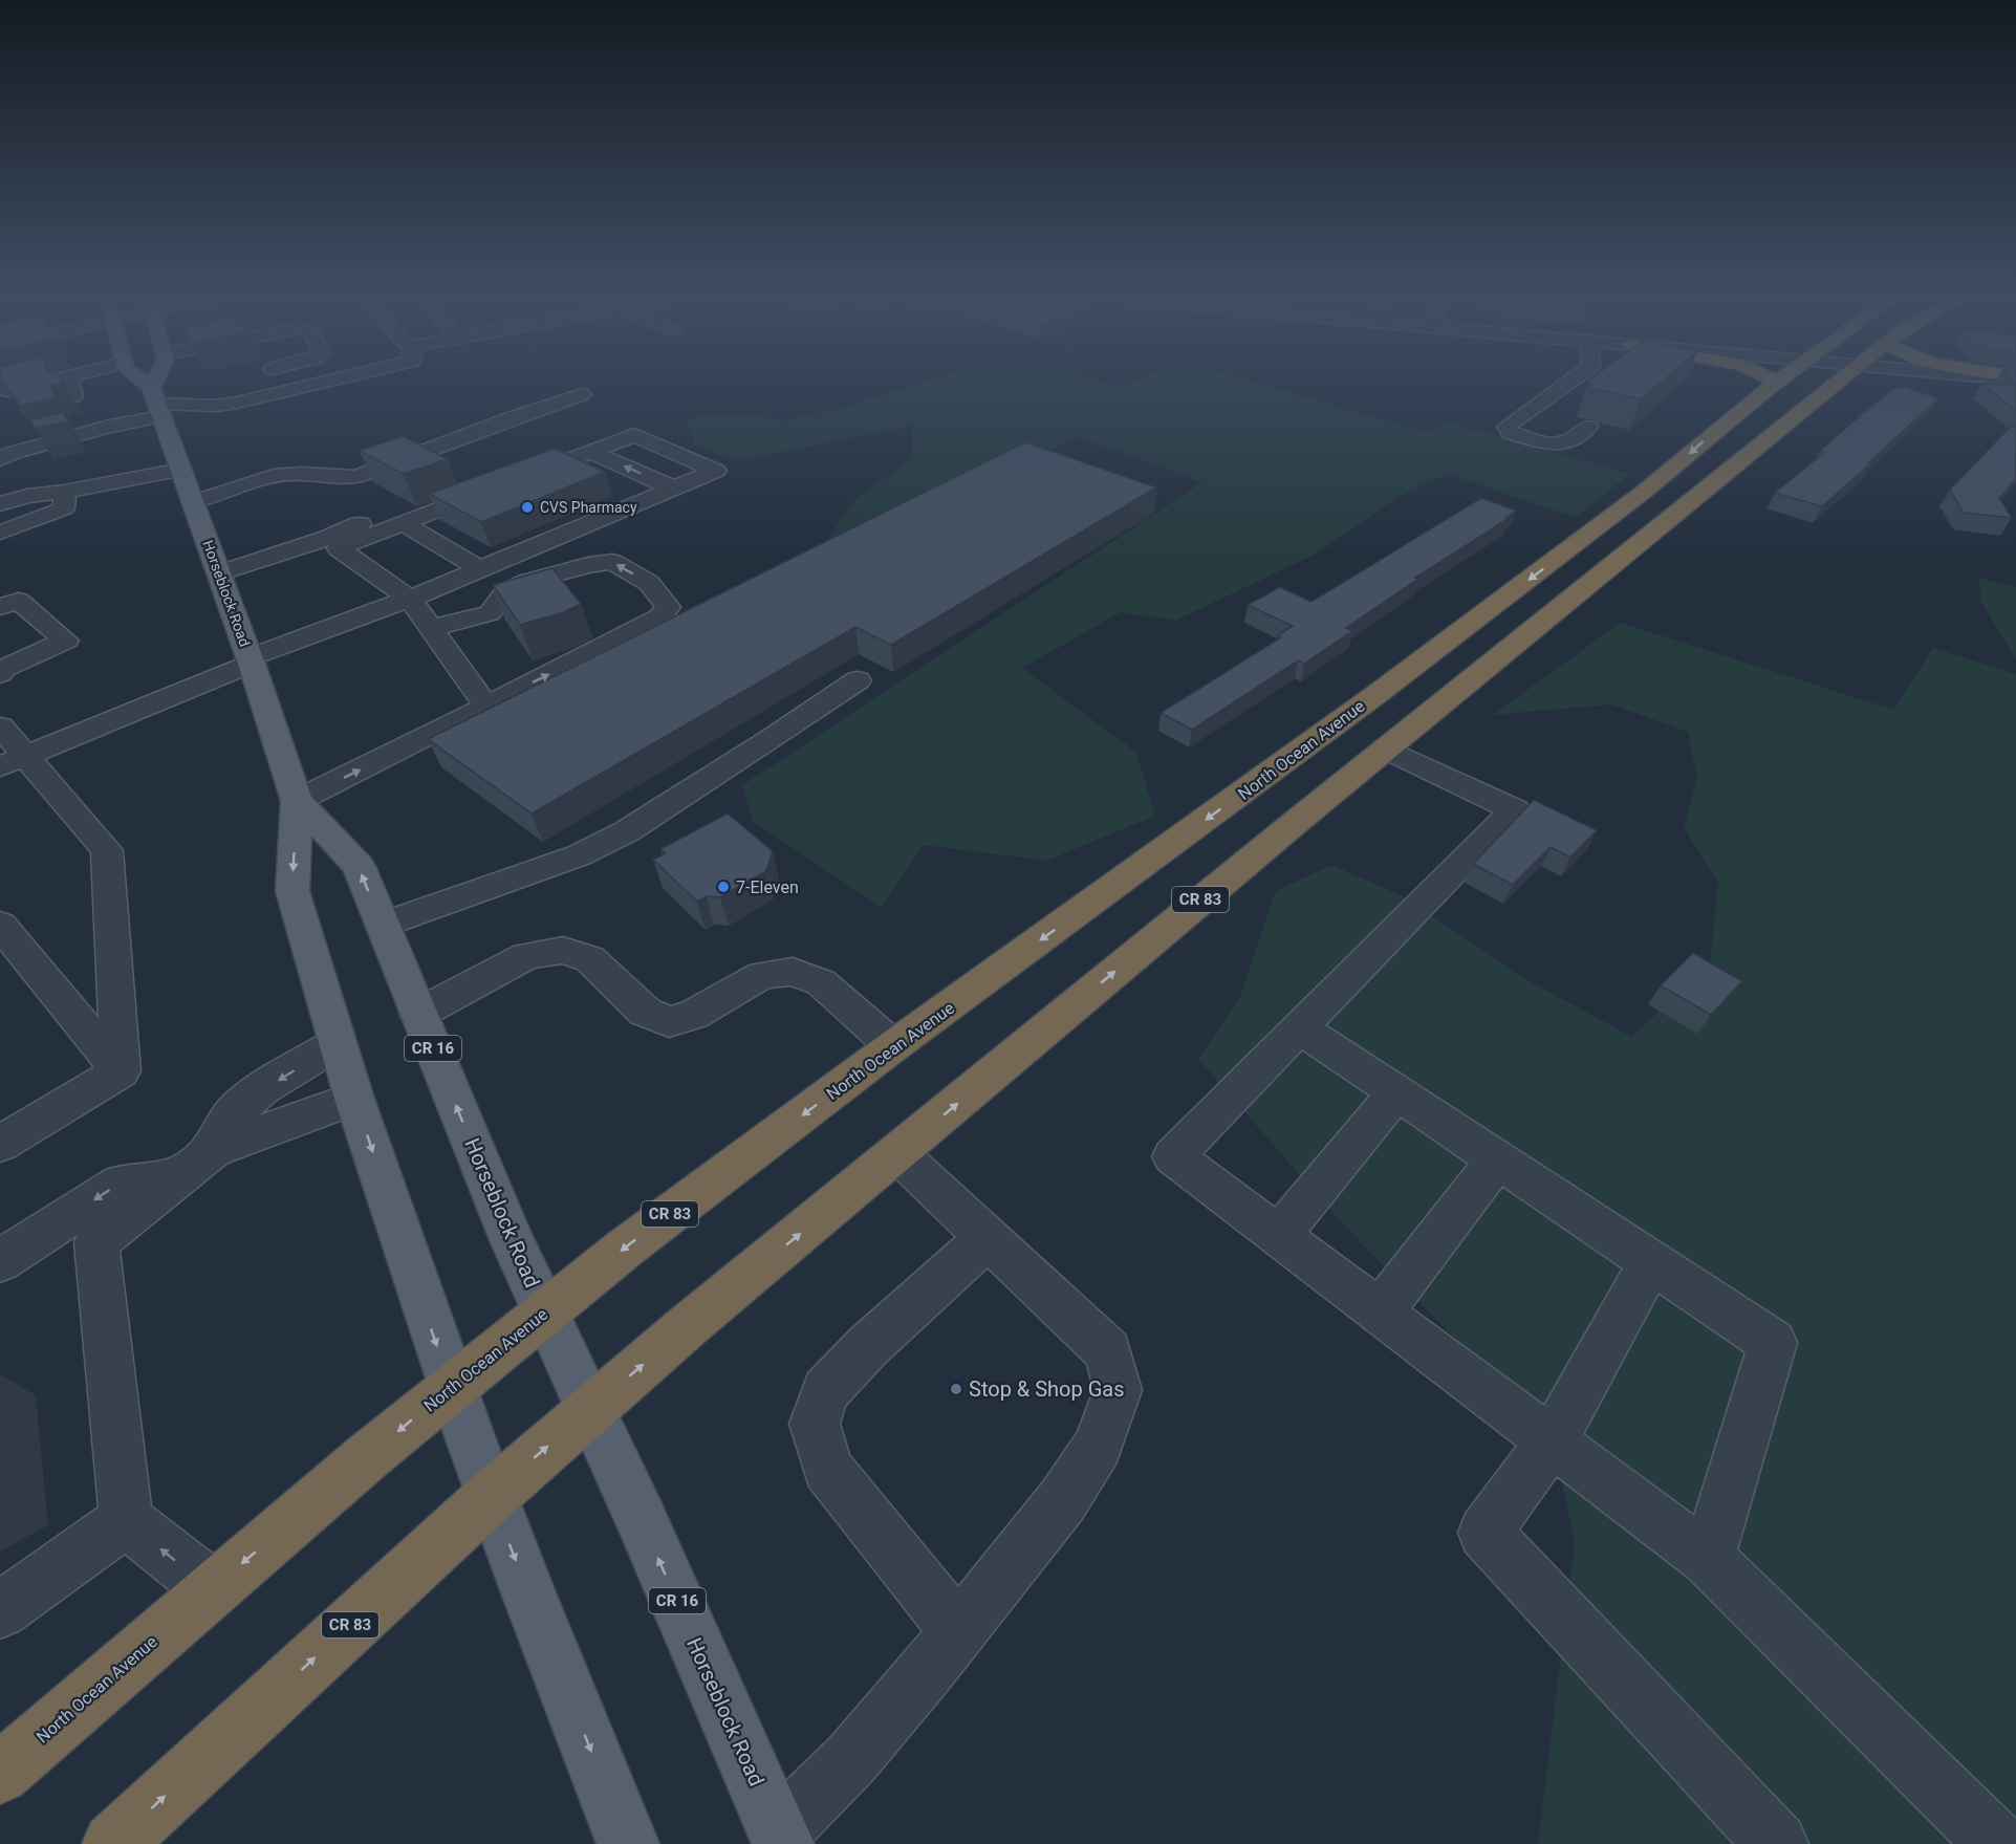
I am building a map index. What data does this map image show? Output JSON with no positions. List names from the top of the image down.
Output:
{
  "streets": {
    "highway": ["North Ocean Avenue", "CR 83"],
    "main road": ["Horseblock Road", "CR 16"]
  },
  "crossings": [
    ["Horseblock Road", "North Ocean Avenue"],
    ["Horseblock Road", "CR 83"]
  ],
  "places": ["CVS Pharmacy", "7-Eleven", "Stop & Shop Gas"]
}
